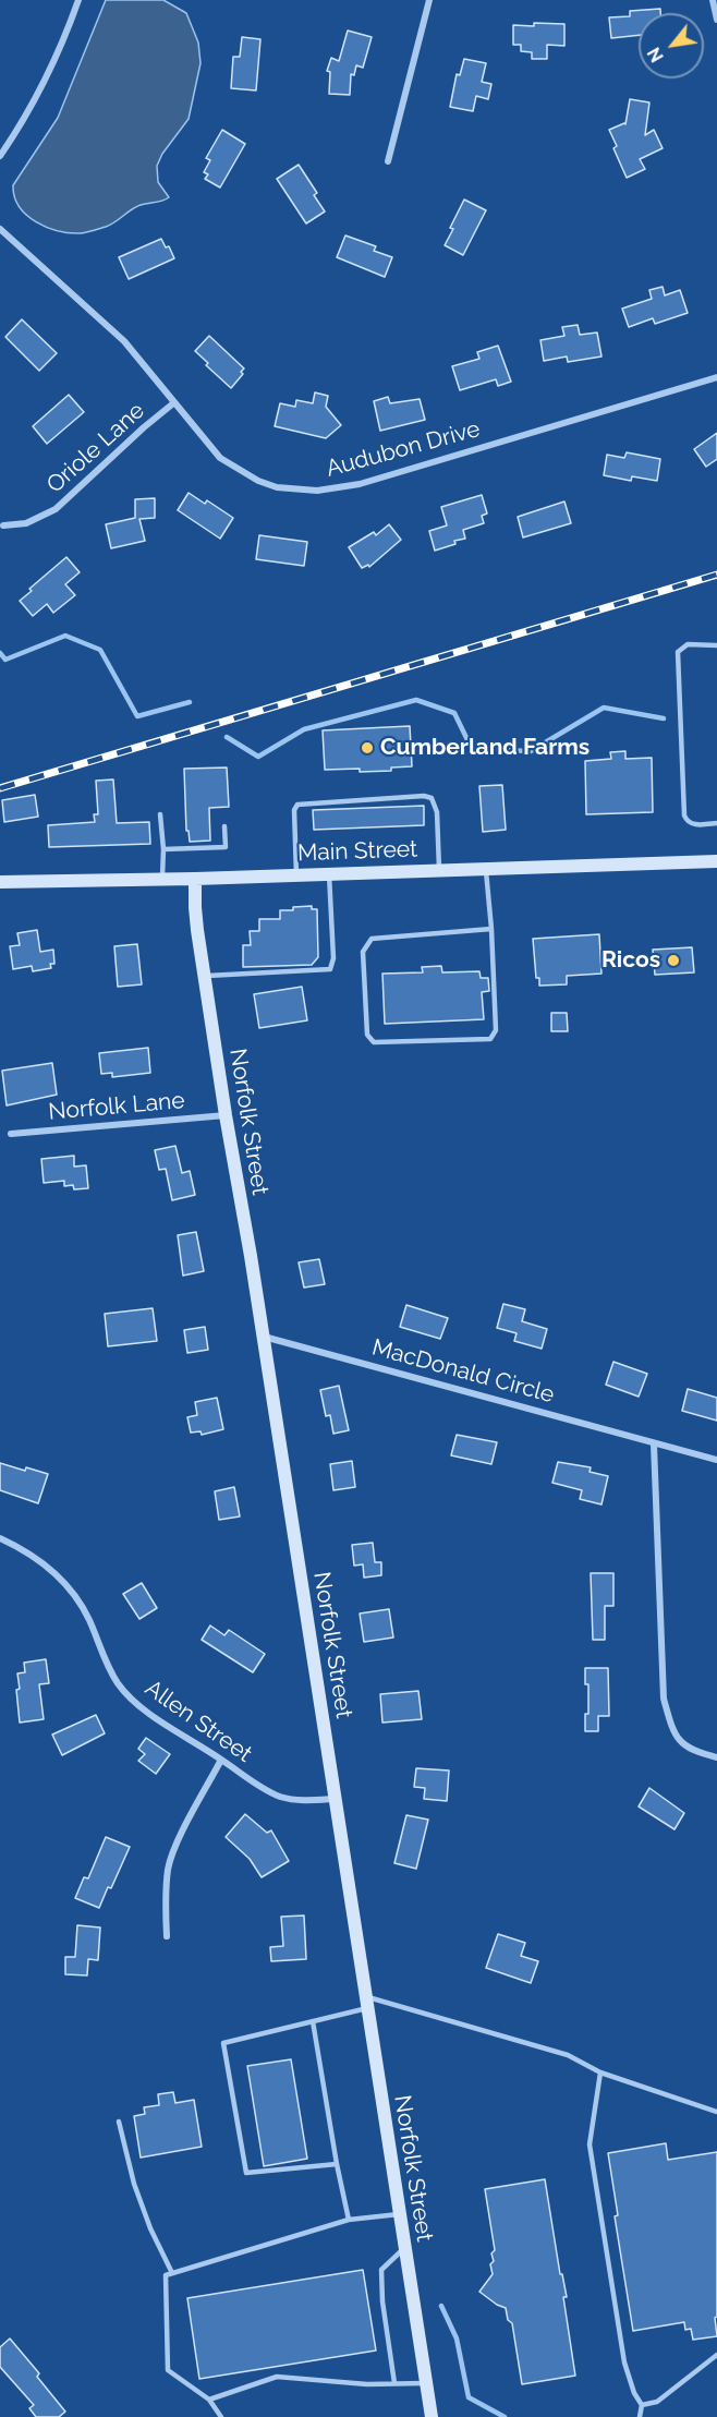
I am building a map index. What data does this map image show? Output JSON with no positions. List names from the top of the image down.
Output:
{
  "streets": {
    "main road": ["Main Street", "Norfolk Street"],
    "street": [
      "Oriole Lane",
      "Audubon Drive",
      "Norfolk Lane",
      "MacDonald Circle",
      "Allen Street"
    ]
  },
  "crossings": [
    ["Oriole Lane", "Audubon Drive"],
    ["Main Street", "Norfolk Street"],
    ["Norfolk Lane", "Norfolk Street"],
    ["Norfolk Street", "MacDonald Circle"],
    ["Norfolk Street", "Allen Street"]
  ],
  "places": ["Cumberland Farms", "Ricos"],
  "north": "bottom left"
}
